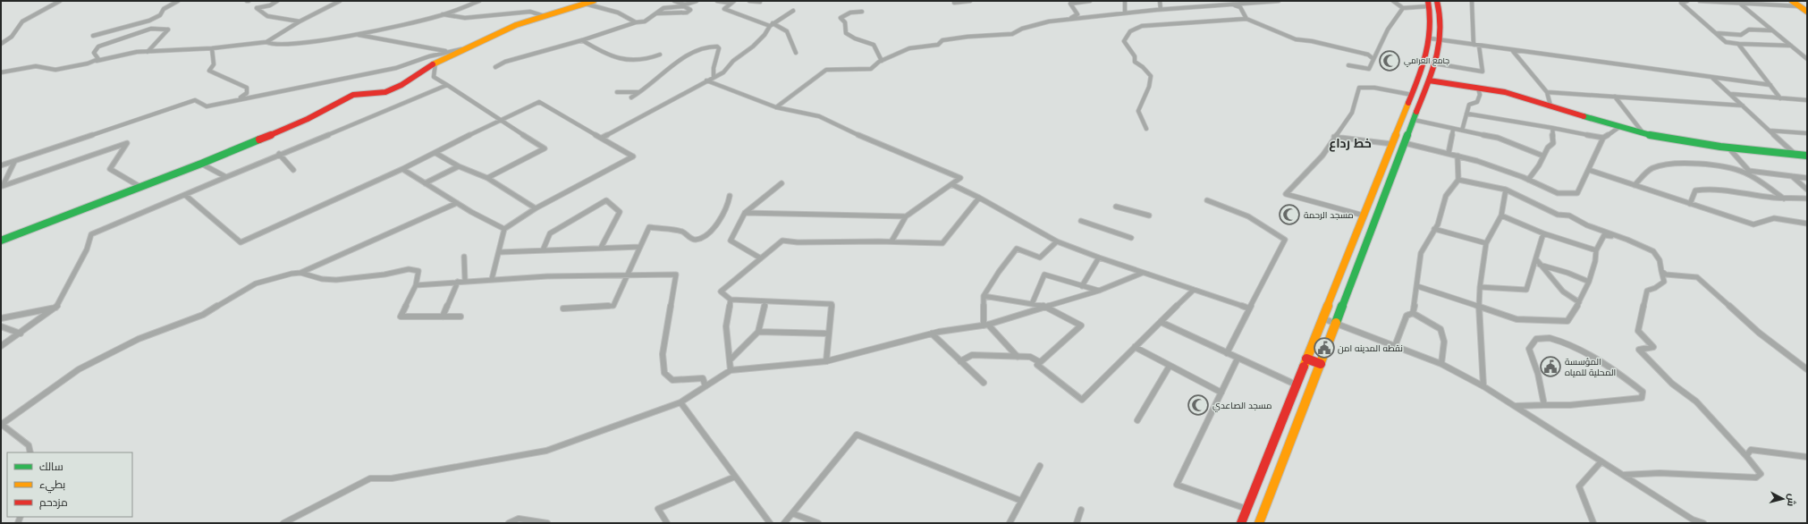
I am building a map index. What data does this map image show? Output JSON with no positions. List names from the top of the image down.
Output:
{
  "districts": ["خط رداع"],
  "places": {
    "mosque": ["جامع العرامي", "مسجد الرحمة", "مسجد الصاعدي"],
    "public building": ["نقطه المدينه امن", "المؤسسة المحلية للمياه"]
  },
  "legend": ["سالك", "بطيء", "مزدحم"],
  "north": "right"
}
